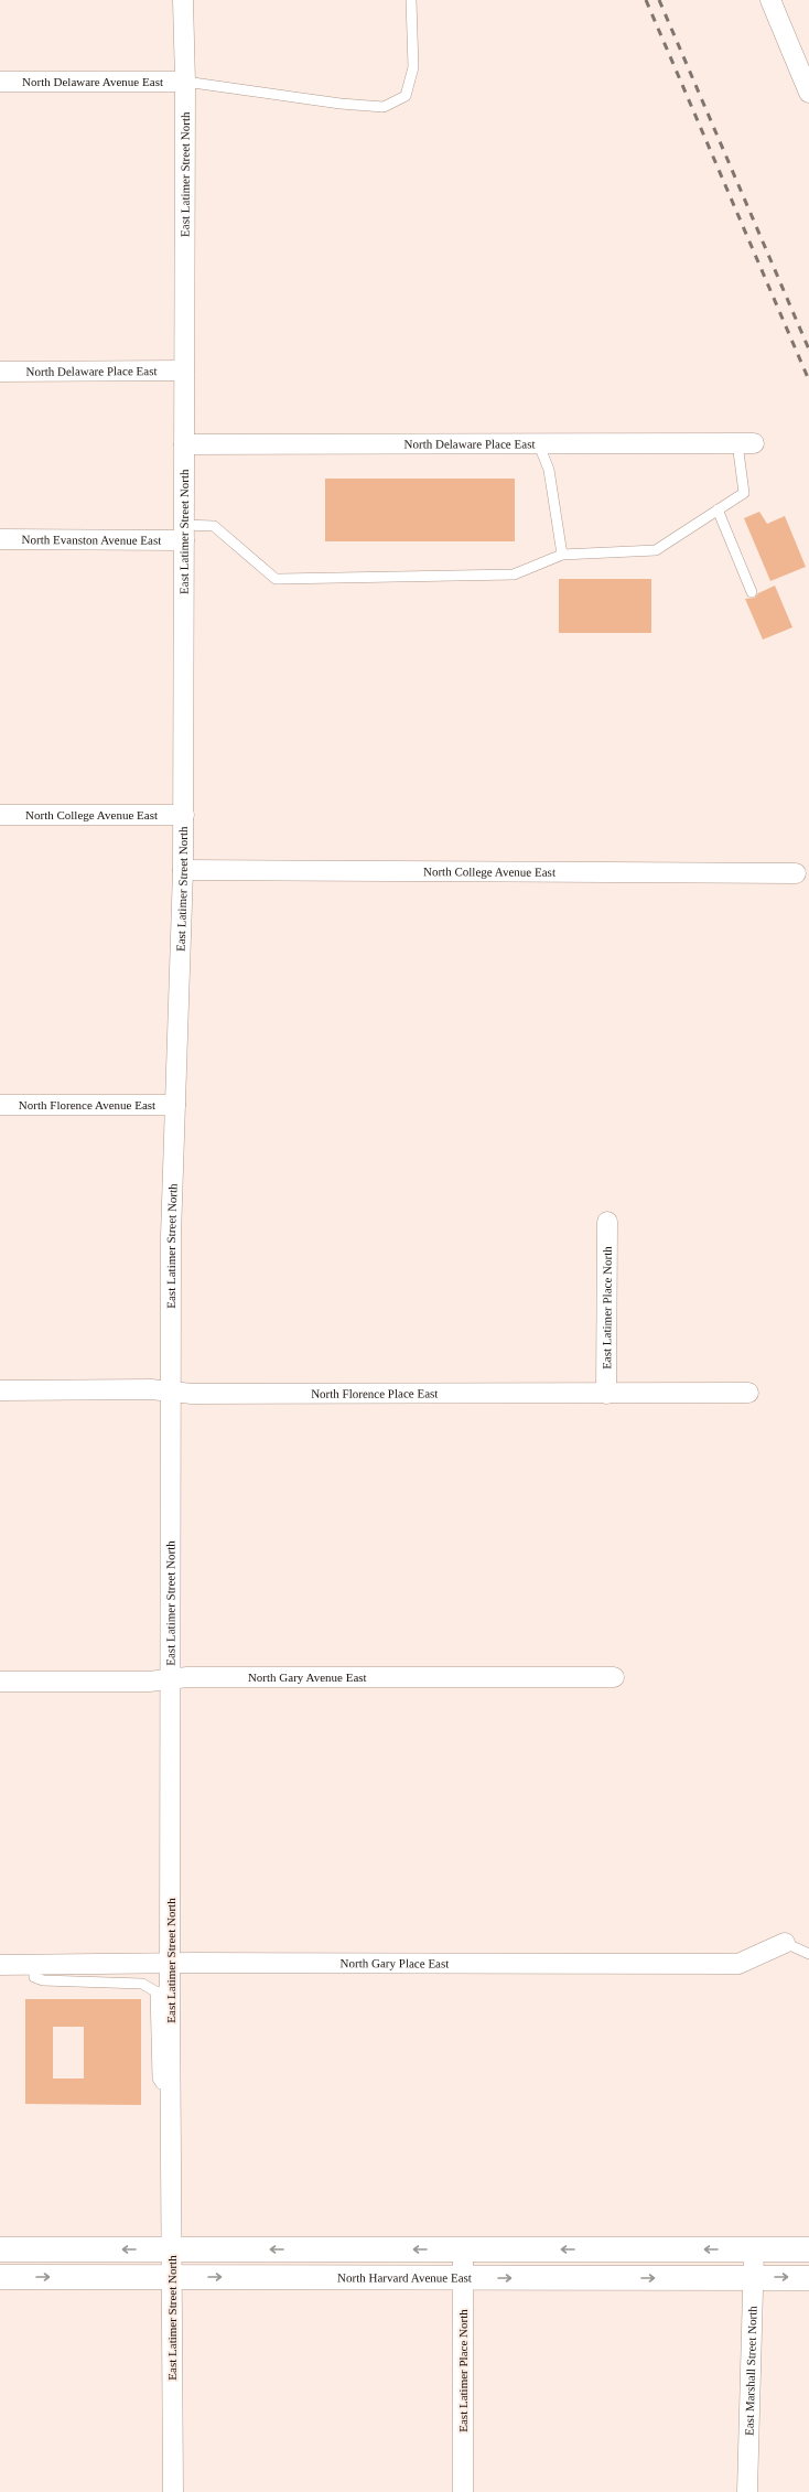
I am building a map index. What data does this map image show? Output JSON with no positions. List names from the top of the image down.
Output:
{
  "streets": {
    "main road": ["North Harvard Avenue East"],
    "street": [
      "North Delaware Avenue East",
      "East Latimer Street North",
      "North Delaware Place East",
      "North Evanston Avenue East",
      "North College Avenue East",
      "North Florence Avenue East",
      "East Latimer Place North",
      "North Florence Place East",
      "North Gary Avenue East",
      "North Gary Place East",
      "East Marshall Street North"
    ]
  },
  "crossings": [
    ["North Delaware Avenue East", "East Latimer Street North"],
    ["East Latimer Street North", "North Delaware Place East"],
    ["East Latimer Street North", "North Evanston Avenue East"],
    ["East Latimer Street North", "North College Avenue East"],
    ["East Latimer Street North", "North Florence Avenue East"],
    ["East Latimer Street North", "North Florence Place East"],
    ["East Latimer Street North", "North Gary Avenue East"],
    ["East Latimer Street North", "North Gary Place East"],
    ["East Latimer Street North", "North Harvard Avenue East"],
    ["East Latimer Place North", "North Florence Place East"],
    ["East Latimer Place North", "North Harvard Avenue East"],
    ["North Harvard Avenue East", "East Marshall Street North"]
  ]
}
